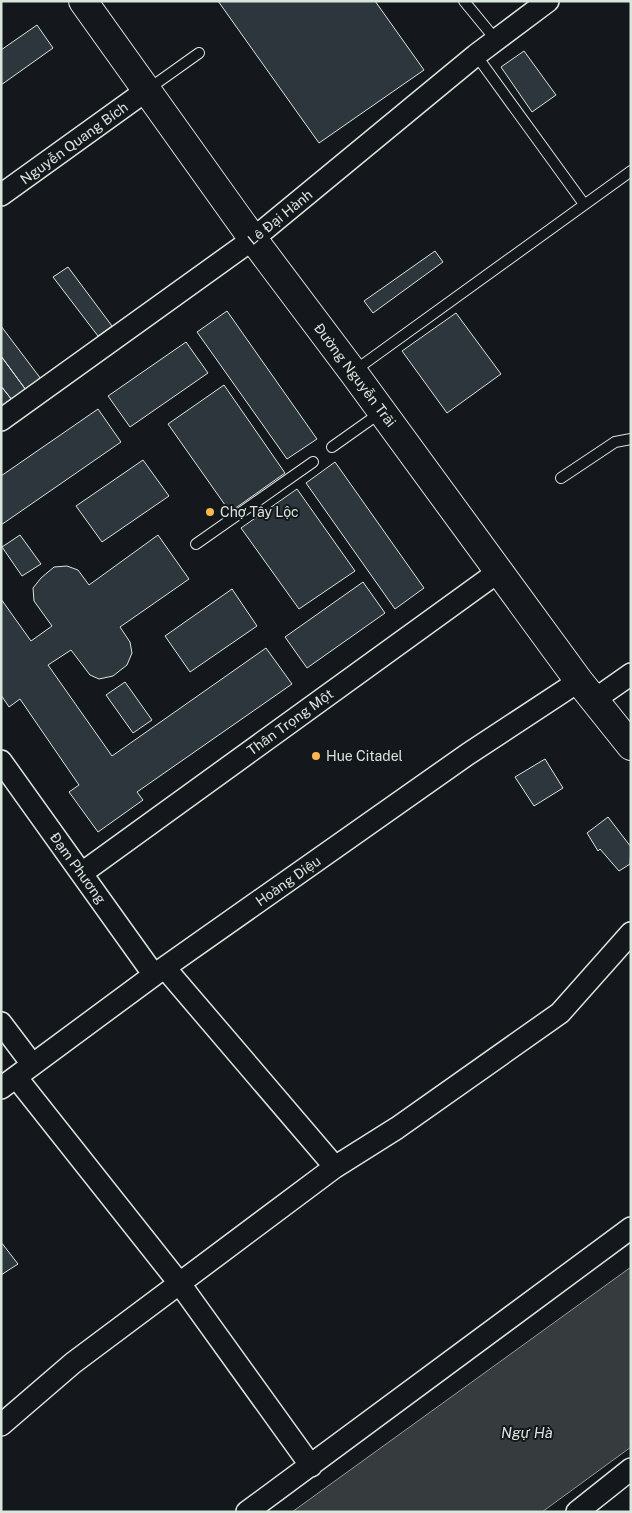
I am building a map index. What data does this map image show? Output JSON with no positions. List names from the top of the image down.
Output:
{
  "streets": {
    "main road": ["Đường Nguyễn Trãi"],
    "street": [
      "Nguyễn Quang Bích",
      "Lê Đại Hành",
      "Thân Trọng Một",
      "Đạm Phương",
      "Hoàng Diệu"
    ]
  },
  "crossings": [
    ["Nguyễn Quang Bích", "Đường Nguyễn Trãi"],
    ["Lê Đại Hành", "Đường Nguyễn Trãi"],
    ["Đường Nguyễn Trãi", "Thân Trọng Một"],
    ["Đường Nguyễn Trãi", "Hoàng Diệu"],
    ["Thân Trọng Một", "Đạm Phương"],
    ["Đạm Phương", "Hoàng Diệu"]
  ],
  "water": ["Ngự Hà"],
  "places": ["Chợ Tây Lộc", "Hue Citadel"]
}
